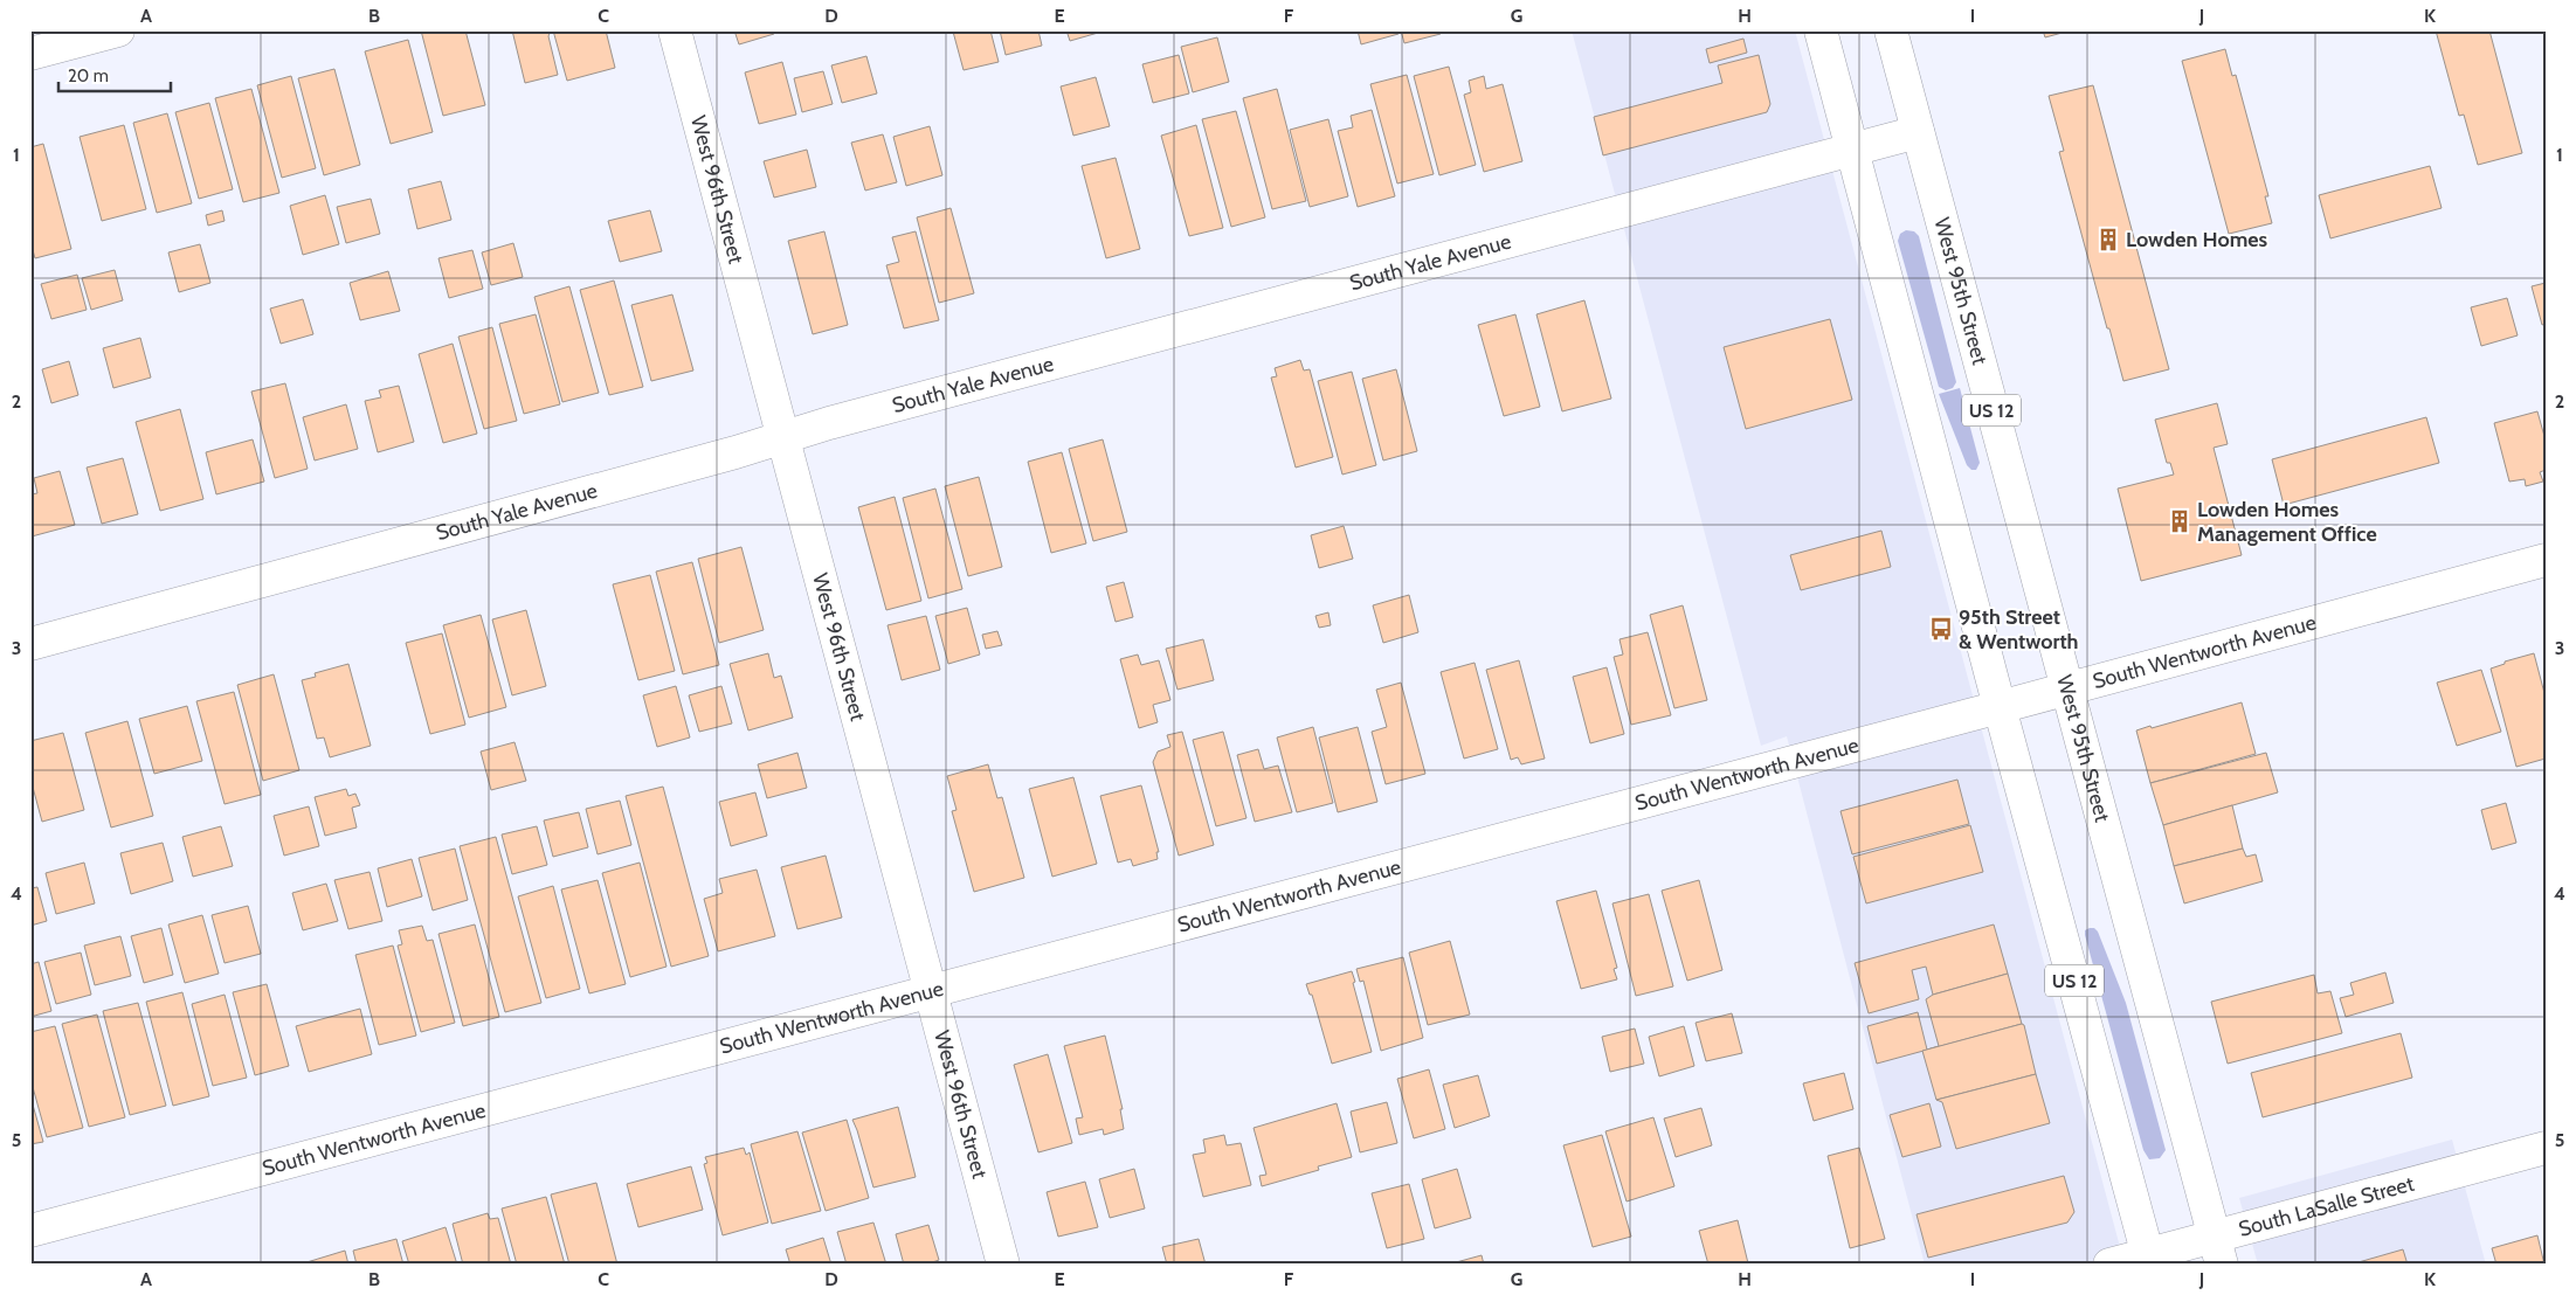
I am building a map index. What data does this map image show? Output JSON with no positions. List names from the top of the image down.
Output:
{
  "streets": {
    "street": [
      "West 96th Street",
      "South Yale Avenue",
      "West 95th Street",
      "US 12",
      "South Wentworth Avenue",
      "South LaSalle Street"
    ]
  },
  "crossings": [
    ["West 96th Street", "South Yale Avenue"],
    ["West 96th Street", "South Wentworth Avenue"],
    ["South Yale Avenue", "West 95th Street"],
    ["South Yale Avenue", "US 12"],
    ["West 95th Street", "South Wentworth Avenue"],
    ["West 95th Street", "South LaSalle Street"],
    ["US 12", "South Wentworth Avenue"],
    ["US 12", "South LaSalle Street"]
  ],
  "places": {
    "building": ["Lowden Homes", "Lowden Homes Management Office"],
    "bus stop": ["95th Street & Wentworth"]
  },
  "scale_bar": "20 m",
  "grid": {
    "columns": [
      "A",
      "B",
      "C",
      "D",
      "E",
      "F",
      "G",
      "H",
      "I",
      "J",
      "K"
    ],
    "rows": [
      "1",
      "2",
      "3",
      "4",
      "5"
    ]
  }
}
